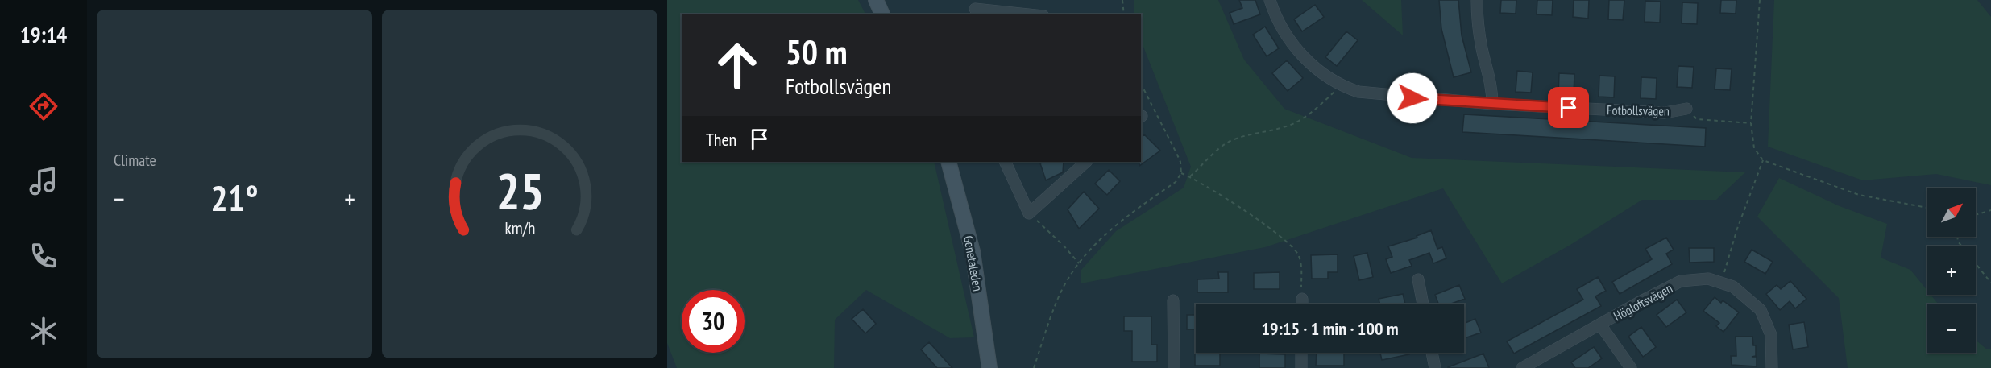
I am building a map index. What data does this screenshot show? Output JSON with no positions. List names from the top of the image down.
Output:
{
  "streets": {
    "main road": ["Genetaleden"],
    "street": ["Fotbollsvägen", "Högloftsvägen"]
  },
  "north": "top right",
  "page": {
    "tabs": "19:14",
    "tile": "Climate",
    "turn": ["50 m", "Fotbollsvägen"],
    "then": "Then",
    "heat": ["−", "21°", "+"],
    "map_buttons": ["+", "−"],
    "limit": "30",
    "trip": "19:15 · 1 min · 100 m",
    "gauge": ["25", "km/h"]
  }
}
